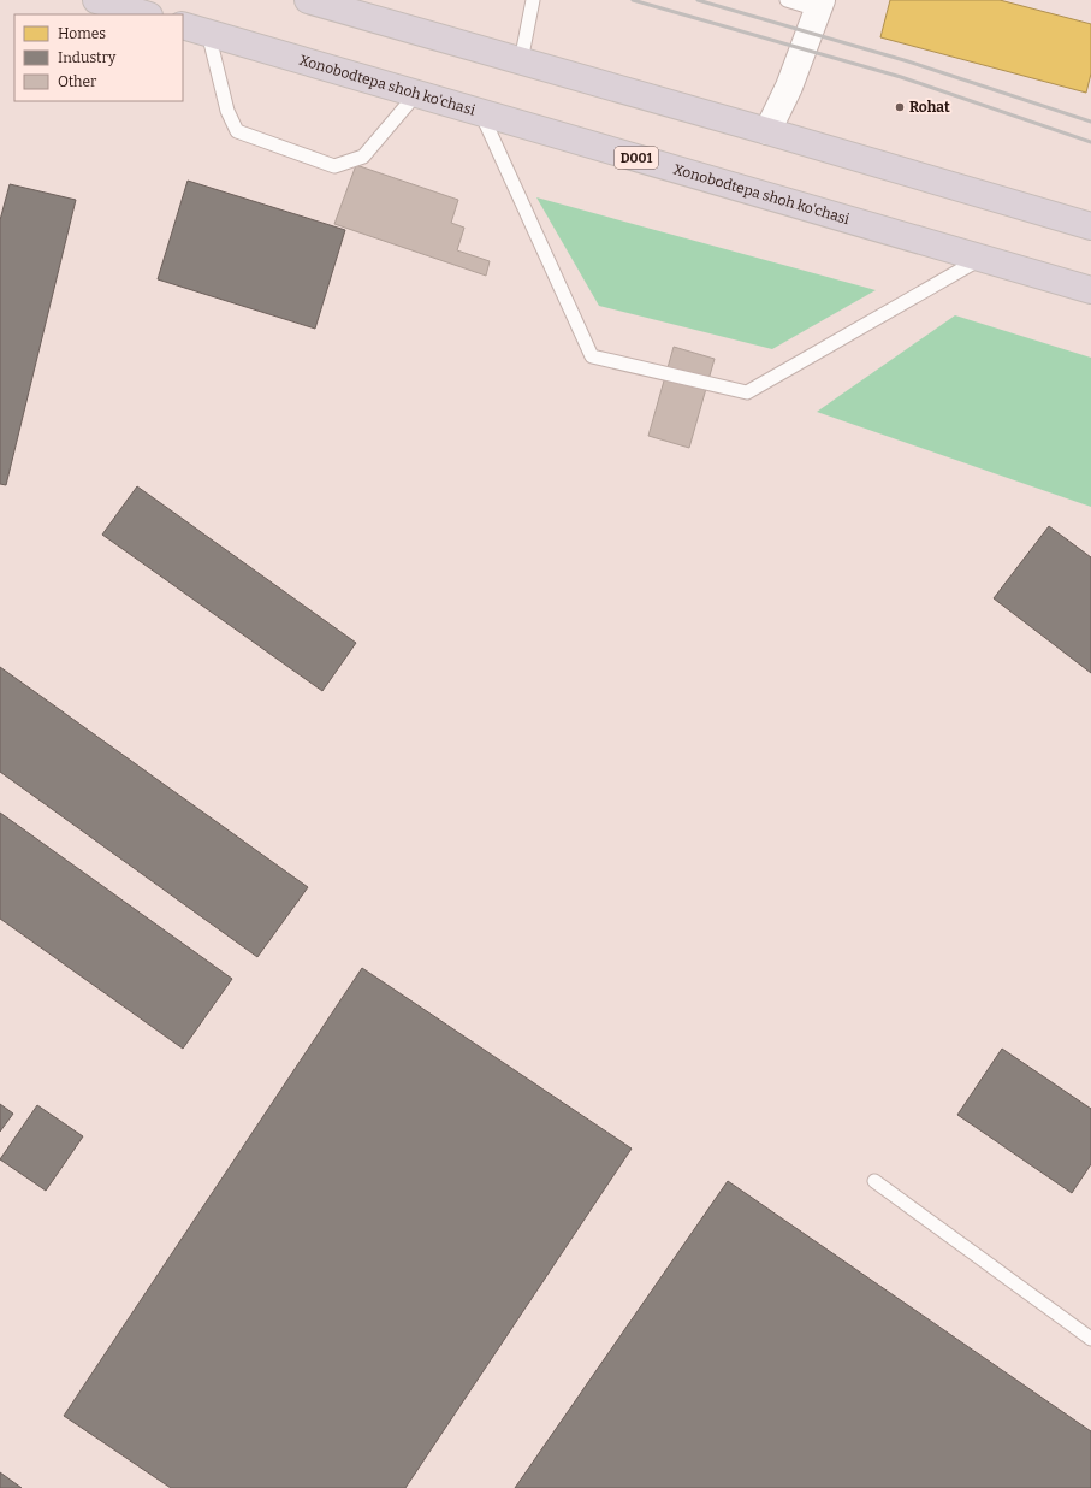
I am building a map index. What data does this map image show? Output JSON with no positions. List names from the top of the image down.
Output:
{
  "streets": {
    "highway": ["Xonobodtepa shoh ko'chasi", "D001"]
  },
  "places": ["Rohat"],
  "legend": ["Homes", "Industry", "Other"]
}
